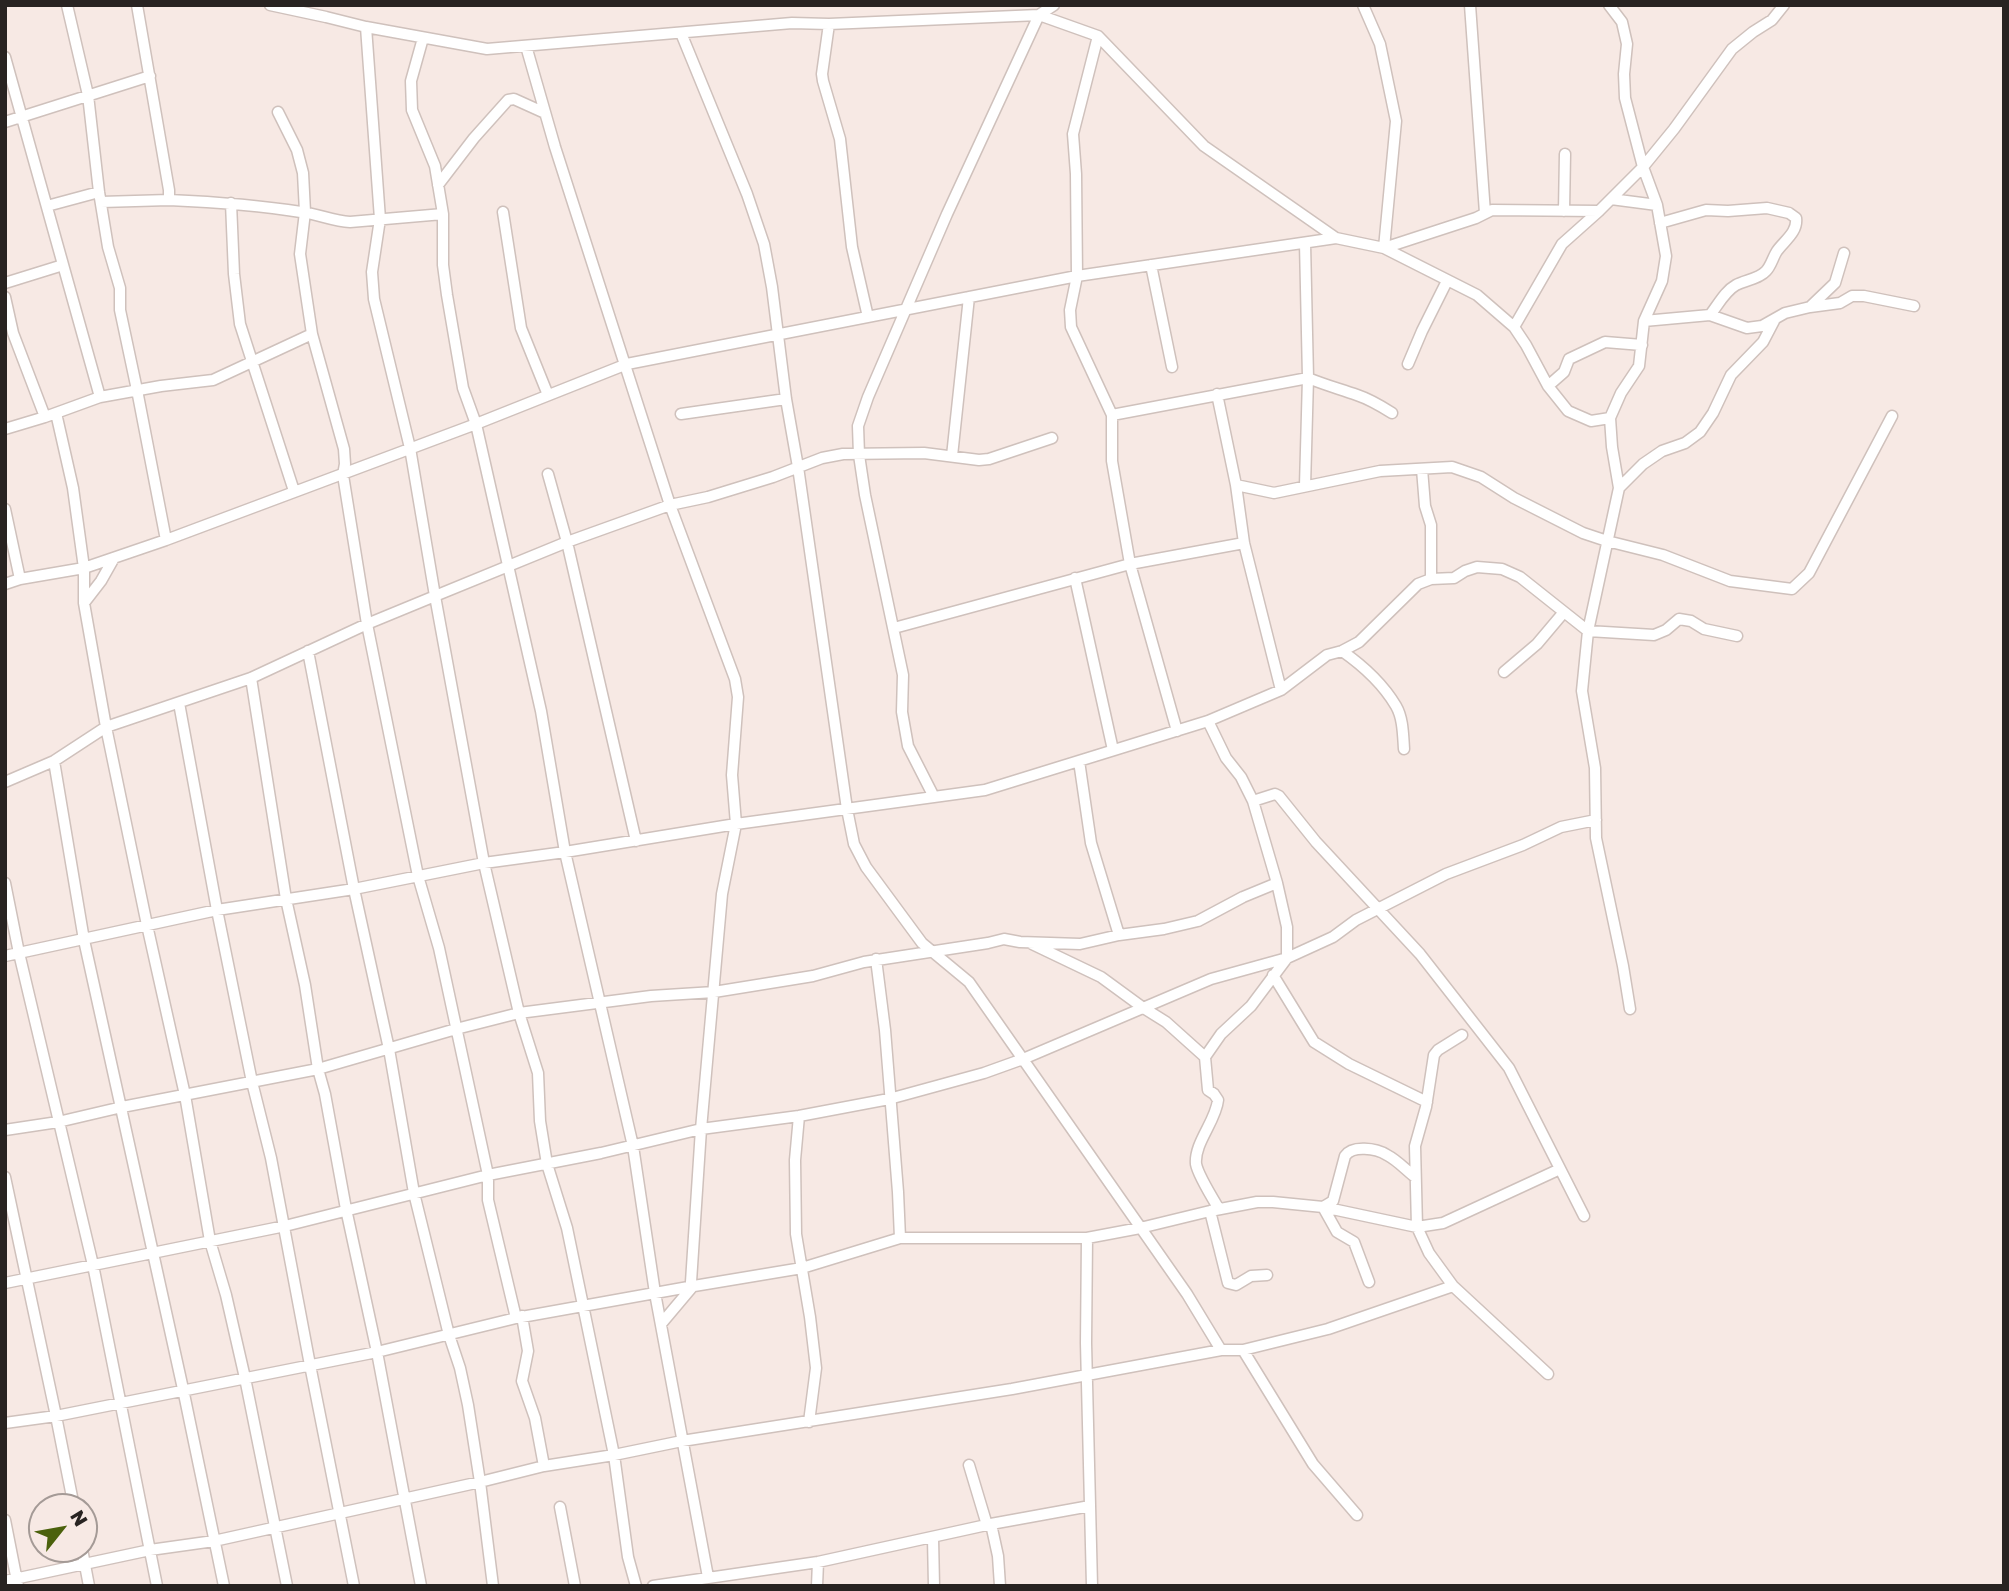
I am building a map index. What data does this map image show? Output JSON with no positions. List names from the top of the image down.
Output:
{
  "north": "top right"
}
